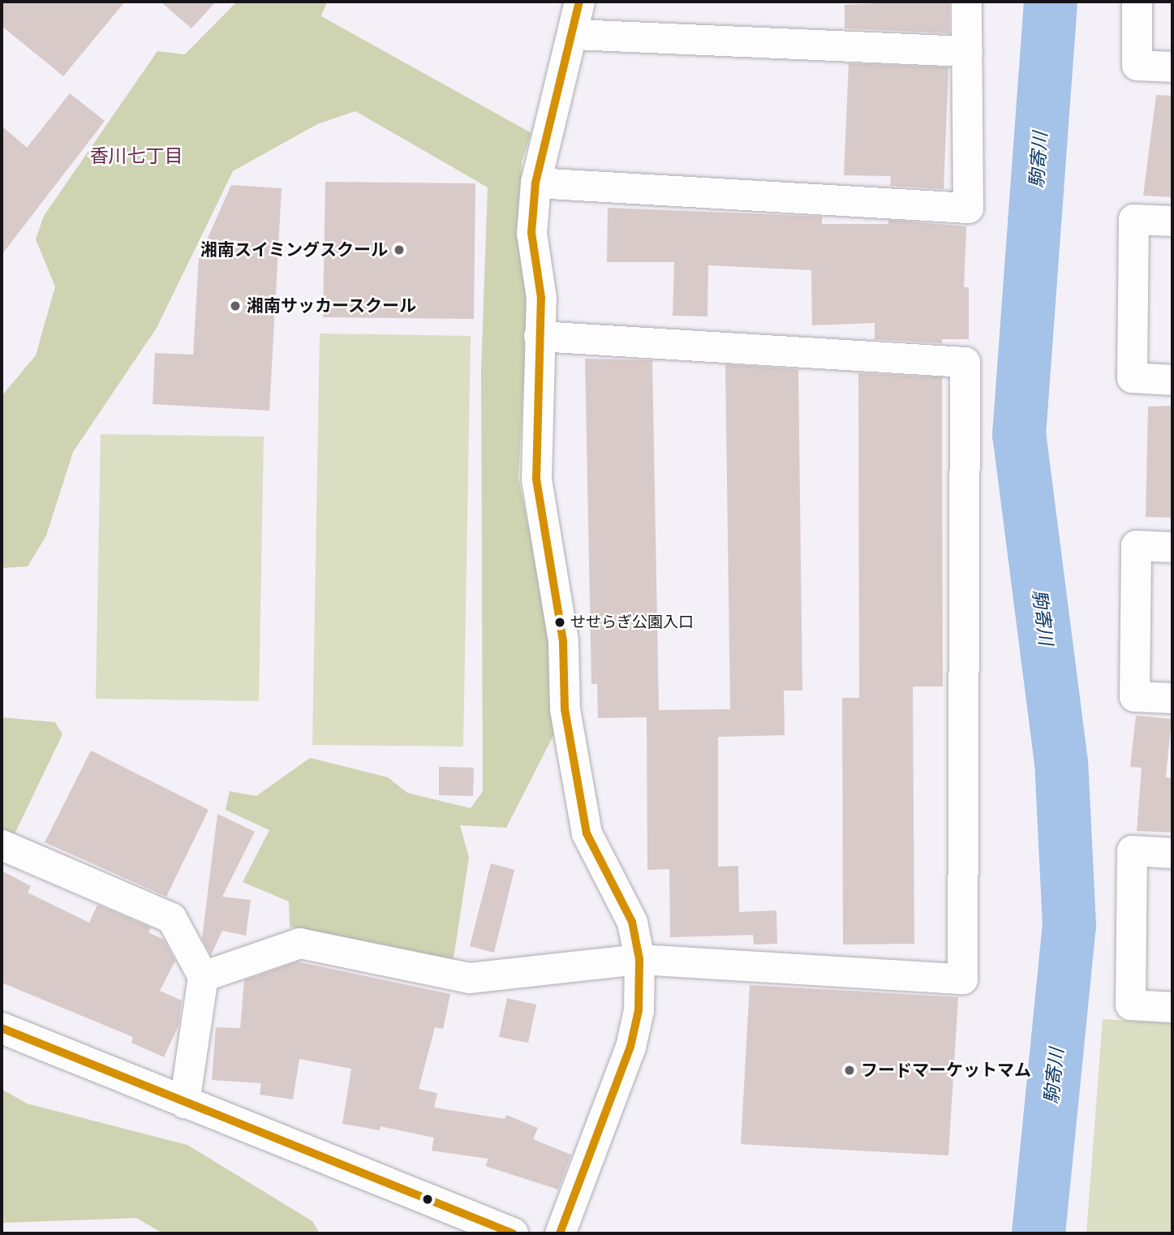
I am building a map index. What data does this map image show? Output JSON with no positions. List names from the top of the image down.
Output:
{
  "districts": ["香川七丁目"],
  "water": ["駒寄川"],
  "places": [
    "湘南スイミングスクール",
    "湘南サッカースクール",
    "せせらぎ公園入口",
    "フードマーケットマム"
  ]
}
